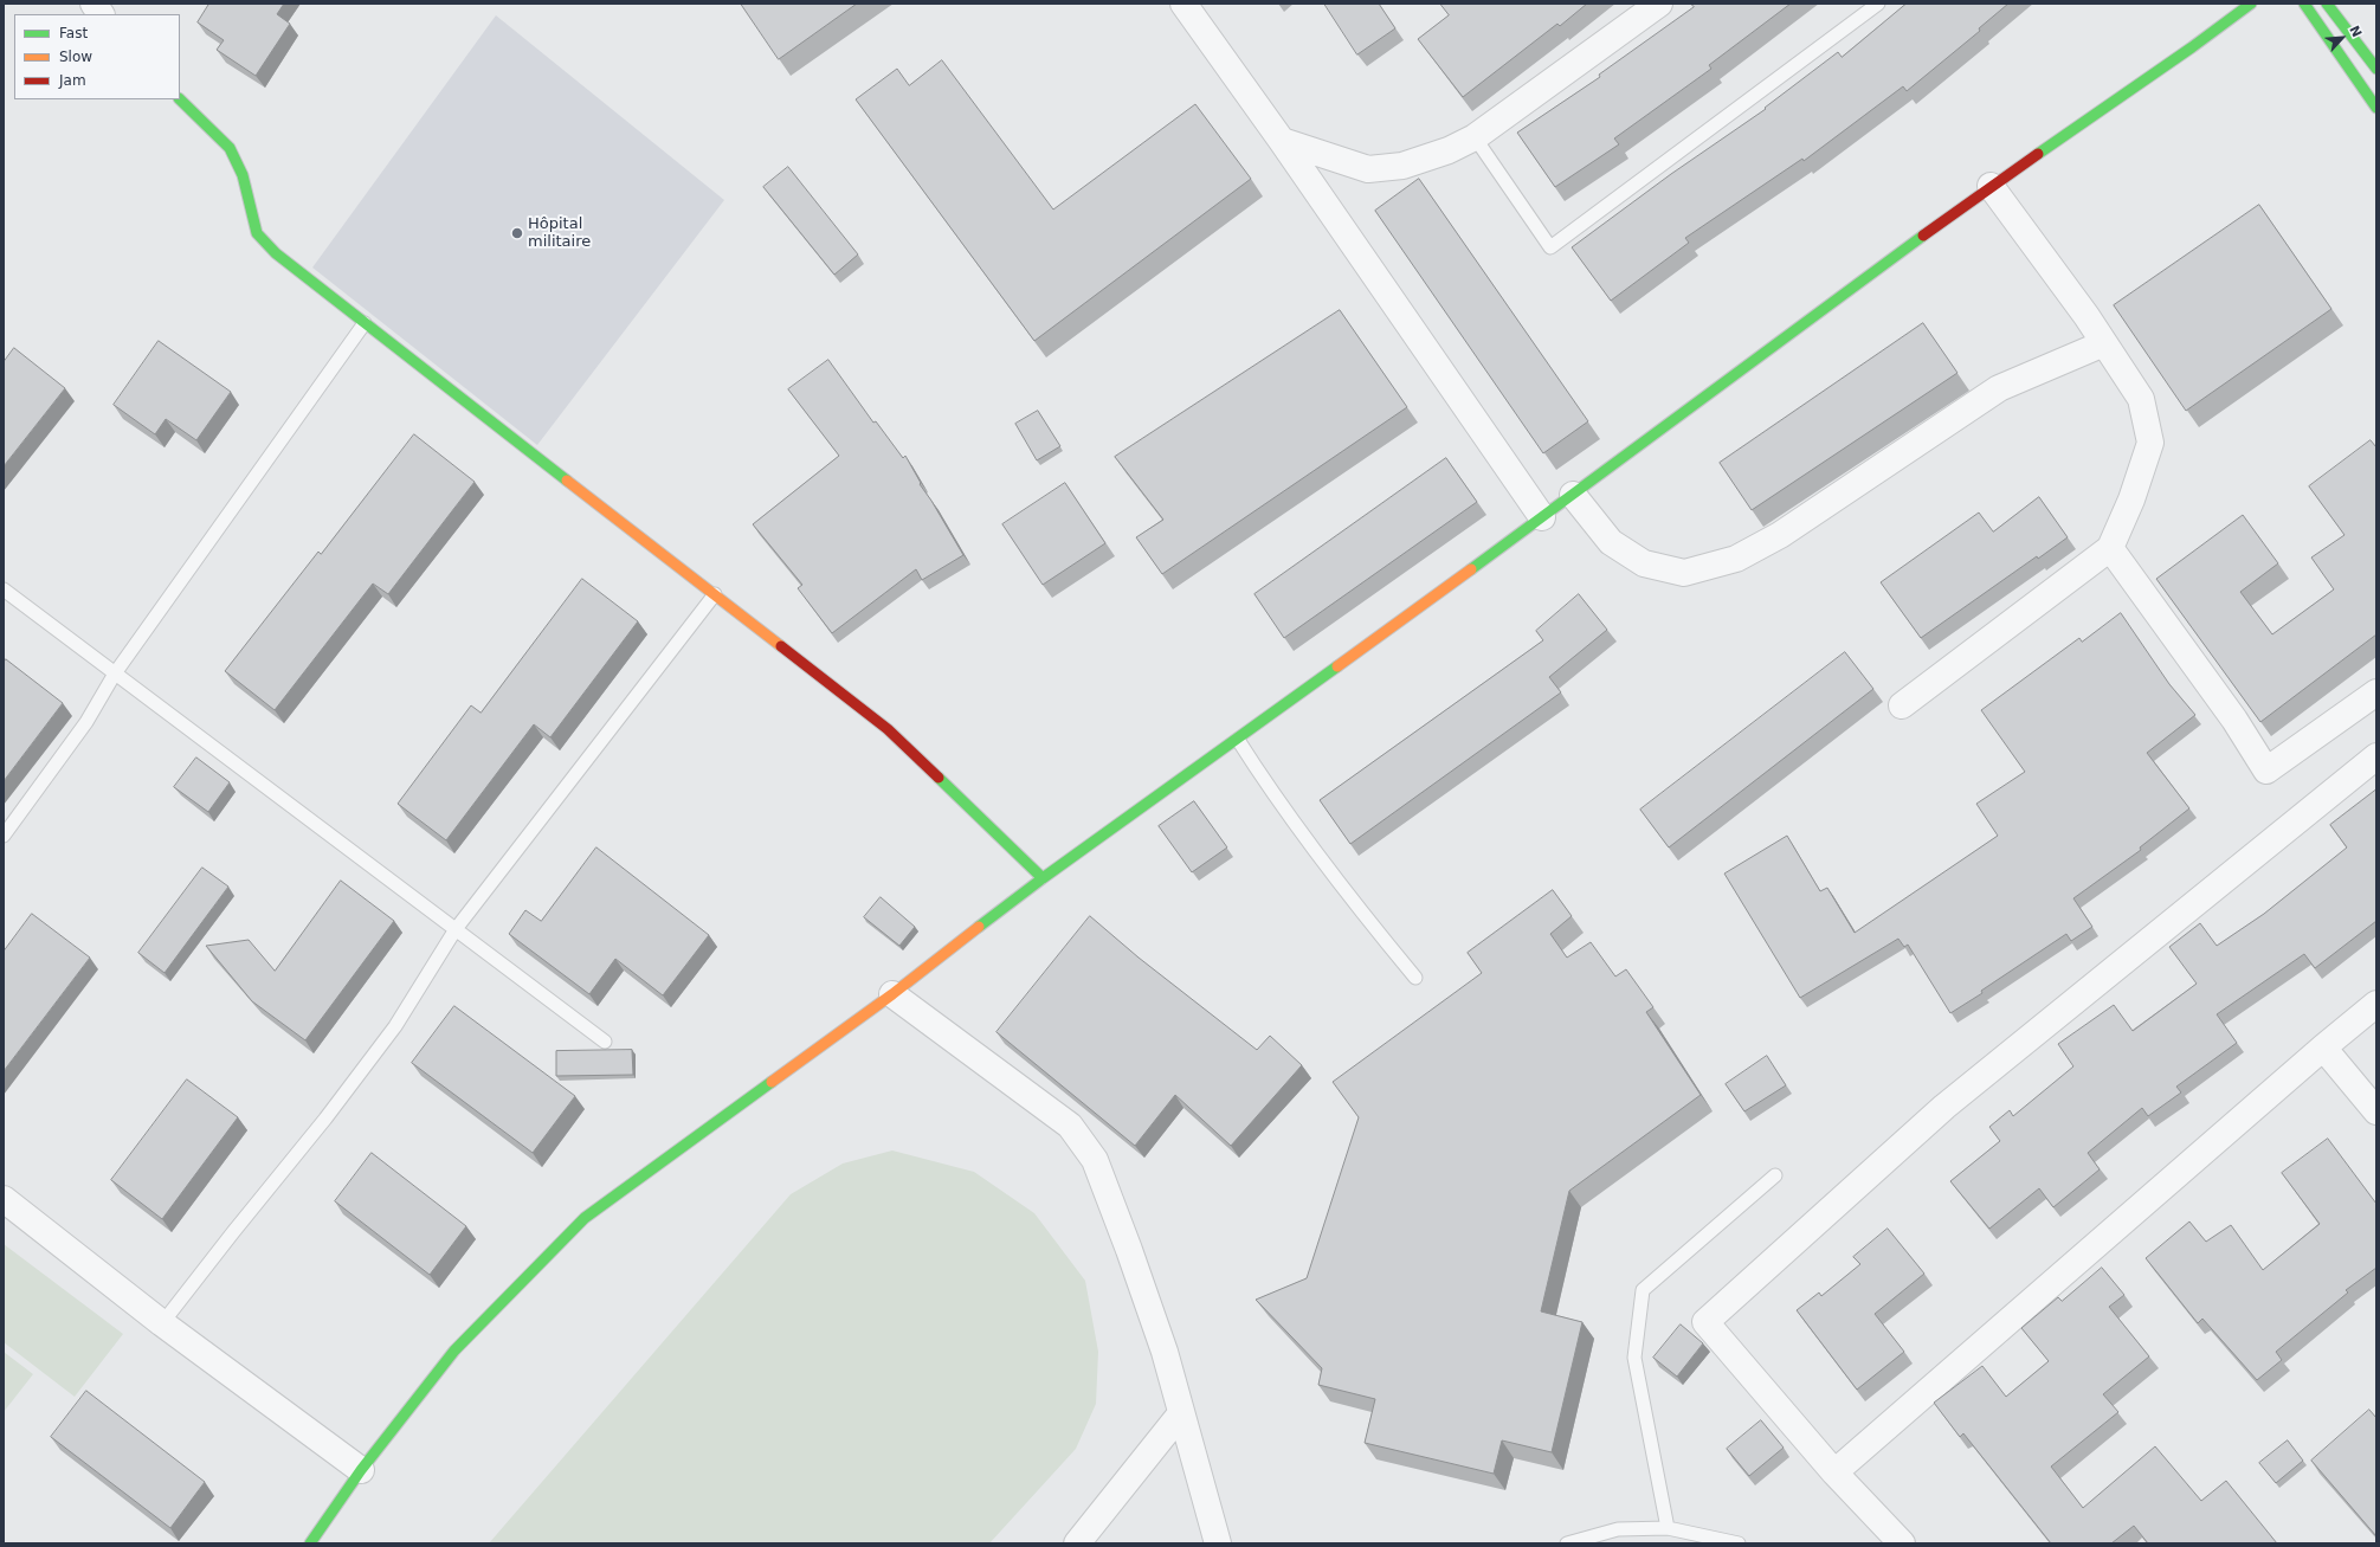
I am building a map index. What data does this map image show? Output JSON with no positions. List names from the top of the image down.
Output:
{
  "places": ["Hôpital militaire"],
  "legend": ["Fast", "Slow", "Jam"],
  "north": "top right"
}
